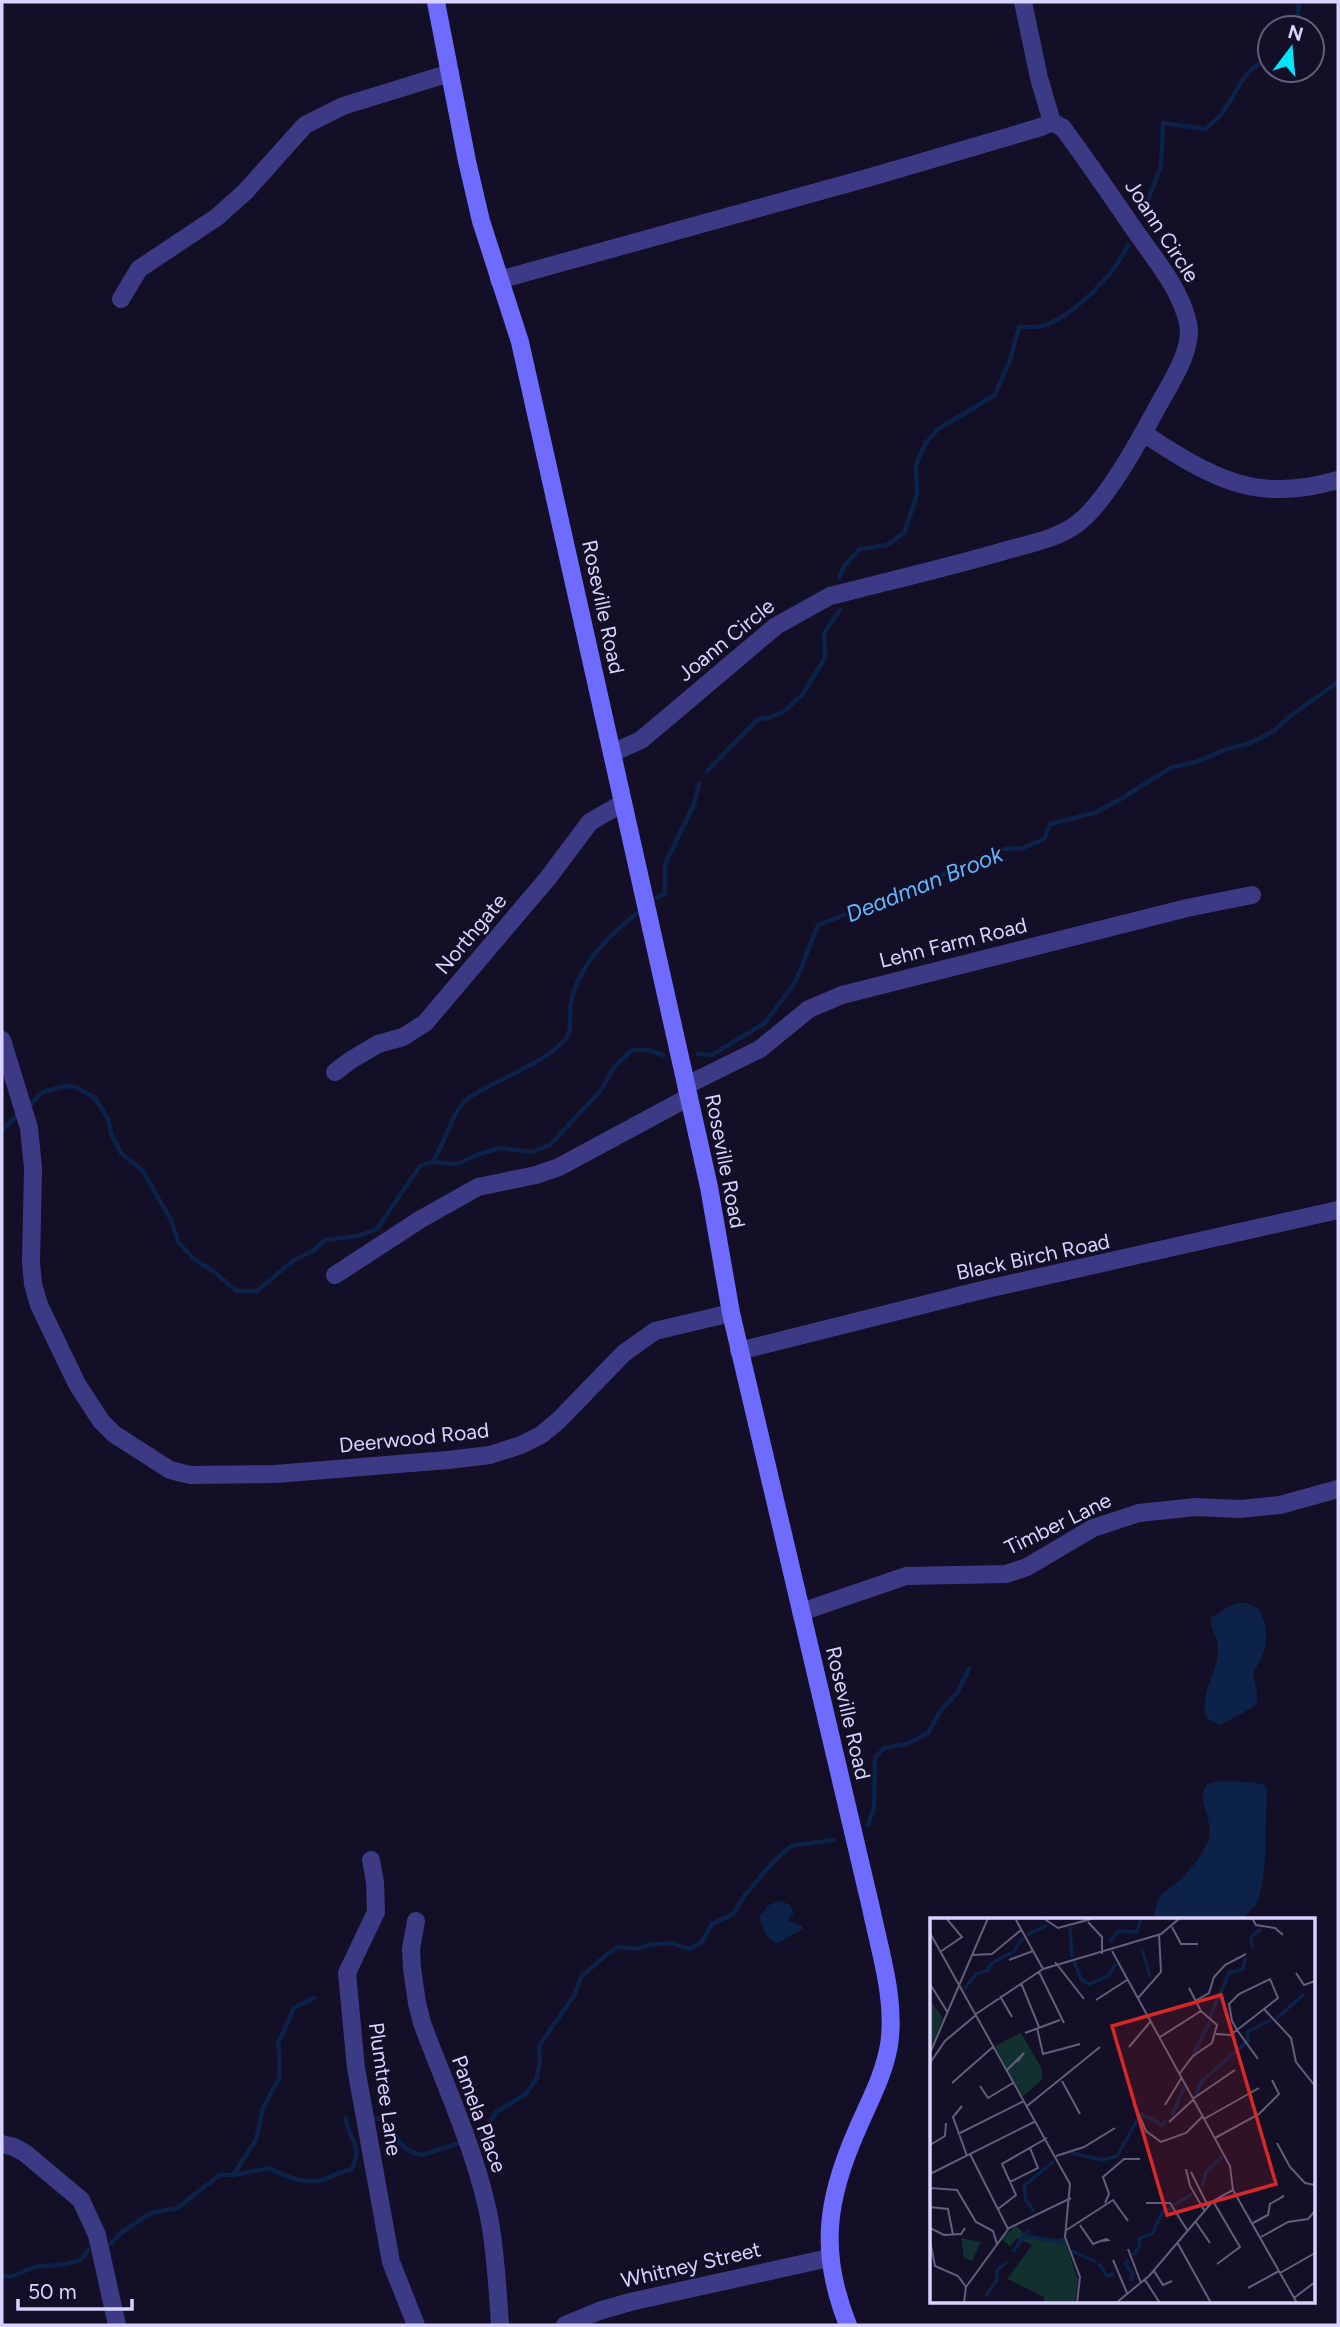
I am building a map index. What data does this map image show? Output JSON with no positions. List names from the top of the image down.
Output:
{
  "streets": {
    "street": [
      "Joann Circle",
      "Roseville Road",
      "Northgate",
      "Lehn Farm Road",
      "Black Birch Road",
      "Deerwood Road",
      "Timber Lane",
      "Plumtree Lane",
      "Pamela Place",
      "Whitney Street"
    ]
  },
  "crossings": [
    ["Joann Circle", "Roseville Road"],
    ["Roseville Road", "Northgate"],
    ["Roseville Road", "Lehn Farm Road"],
    ["Roseville Road", "Black Birch Road"],
    ["Roseville Road", "Deerwood Road"],
    ["Roseville Road", "Timber Lane"],
    ["Roseville Road", "Whitney Street"]
  ],
  "water": ["Deadman Brook"],
  "scale_bar": "50 m",
  "north": "top"
}
